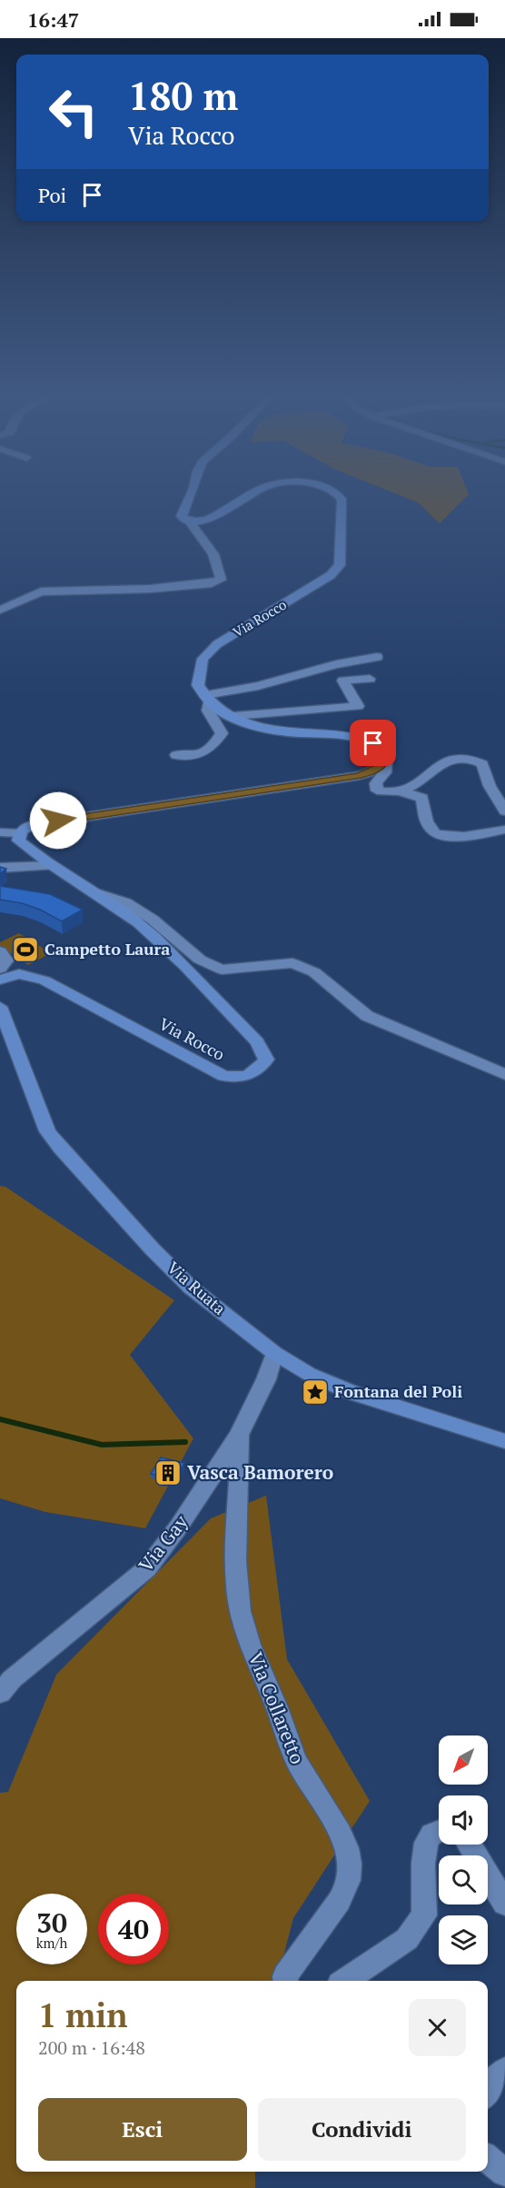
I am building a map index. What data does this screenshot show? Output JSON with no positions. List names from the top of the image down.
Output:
{
  "streets": {
    "street": [
      "Via Rocco",
      "Via Ruata",
      "Via Gay",
      "Via Collaretto"
    ]
  },
  "crossings": [
    ["Via Ruata", "Via Gay"],
    ["Via Gay", "Via Collaretto"]
  ],
  "places": {
    "sports": ["Campetto Laura"],
    "place": ["Fontana del Poli"],
    "building": ["Vasca Bamorero"]
  },
  "north": "bottom left",
  "page": {
    "status": "16:47",
    "turn": ["180 m", "Via Rocco"],
    "then": "Poi",
    "speed": "30 km/h",
    "limit": "40",
    "heading": ["1 min", "200 m · 16:48"],
    "buttons": ["Esci", "Condividi"]
  }
}
